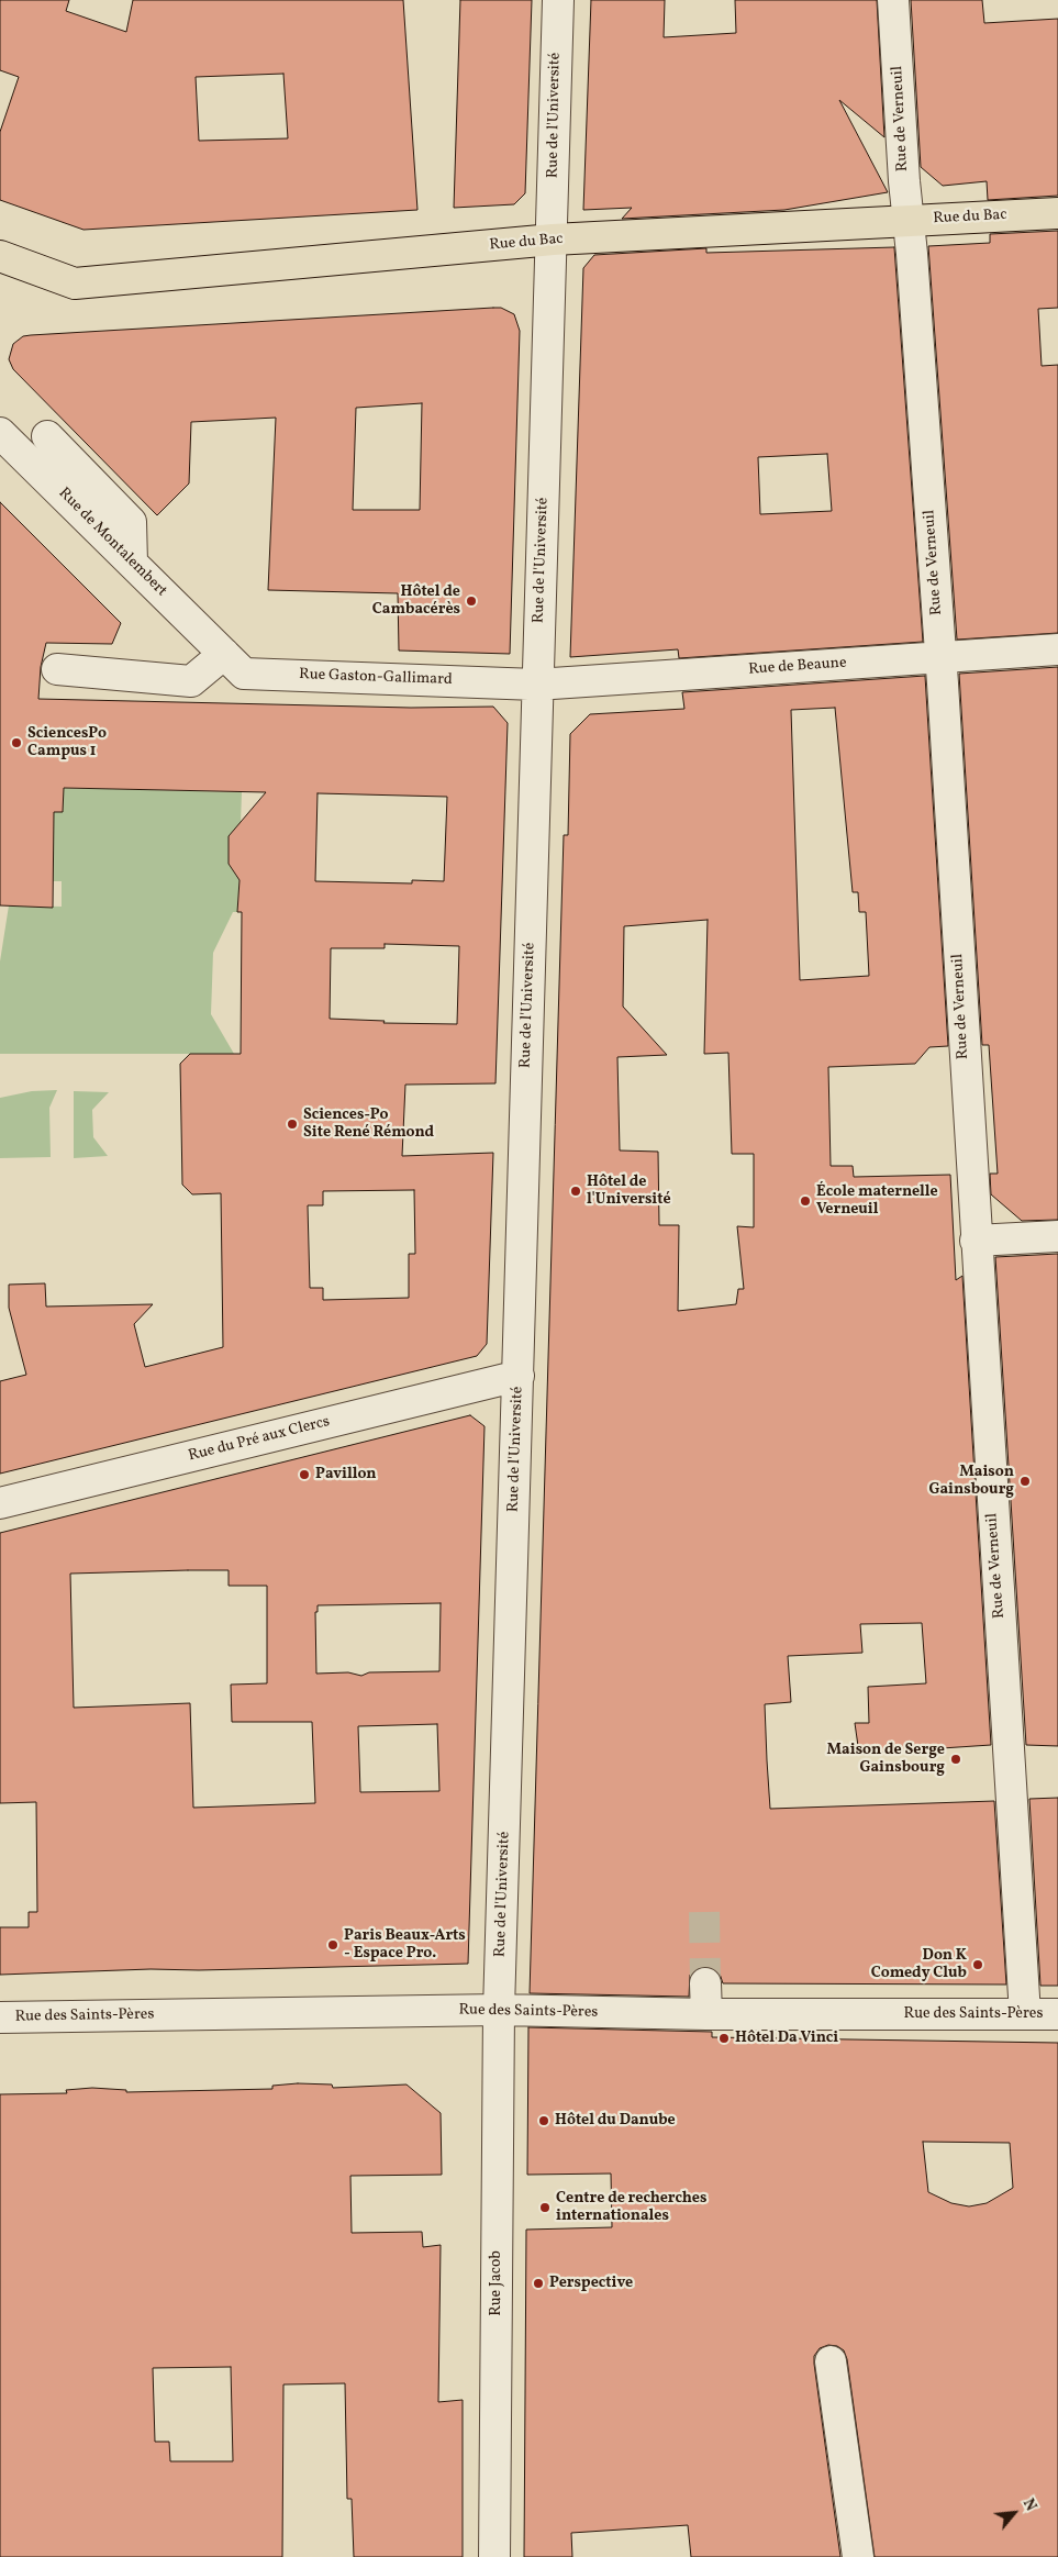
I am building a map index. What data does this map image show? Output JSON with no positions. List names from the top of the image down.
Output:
{
  "streets": {
    "main road": ["Rue du Bac"],
    "street": [
      "Rue de l'Université",
      "Rue de Verneuil",
      "Rue de Montalembert",
      "Rue de Beaune",
      "Rue Gaston-Gallimard",
      "Rue du Pré aux Clercs",
      "Rue des Saints-Pères",
      "Rue Jacob"
    ]
  },
  "crossings": [
    ["Rue de l'Université", "Rue du Bac"],
    ["Rue de l'Université", "Rue de Beaune"],
    ["Rue de l'Université", "Rue Gaston-Gallimard"],
    ["Rue de l'Université", "Rue du Pré aux Clercs"],
    ["Rue de l'Université", "Rue des Saints-Pères"],
    ["Rue de l'Université", "Rue Jacob"],
    ["Rue de Verneuil", "Rue du Bac"],
    ["Rue de Verneuil", "Rue de Beaune"],
    ["Rue de Verneuil", "Rue des Saints-Pères"],
    ["Rue de Montalembert", "Rue Gaston-Gallimard"],
    ["Rue de Beaune", "Rue Gaston-Gallimard"],
    ["Rue des Saints-Pères", "Rue Jacob"]
  ],
  "places": [
    "Hôtel de Cambacérès",
    "SciencesPo Campus 1",
    "Sciences-Po Site René Rémond",
    "Hôtel de l'Université",
    "École maternelle Verneuil",
    "Pavillon",
    "Maison Gainsbourg",
    "Maison de Serge Gainsbourg",
    "Paris Beaux-Arts - Espace Pro.",
    "Don K Comedy Club",
    "Hôtel Da Vinci",
    "Hôtel du Danube",
    "Centre de recherches internationales",
    "Perspective"
  ],
  "north": "top right"
}
